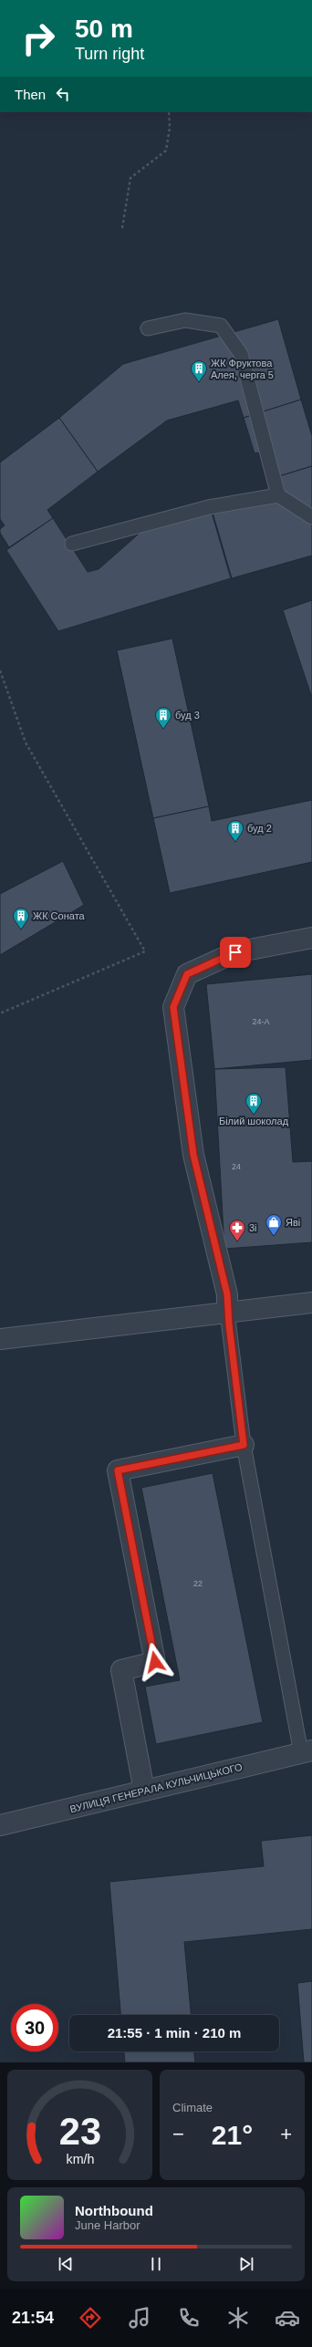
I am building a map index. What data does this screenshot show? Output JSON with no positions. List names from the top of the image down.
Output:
{
  "streets": {
    "street": ["ВУЛИЦЯ ГЕНЕРАЛА КУЛЬЧИЦЬКОГО"]
  },
  "places": {
    "building": [
      "ЖК Фруктова Алея, черга 5",
      "буд 3",
      "буд 2",
      "ЖК Соната",
      "Білий шоколад"
    ],
    "shop": ["Яві"],
    "pharmacy": ["3і"]
  },
  "house_numbers": ["24-А", "24", "22"],
  "page": {
    "turn": ["50 m", "Turn right"],
    "then": "Then",
    "limit": "30",
    "trip": "21:55 · 1 min · 210 m",
    "tile": "Climate",
    "heat": ["−", "21°", "+"],
    "song": ["Northbound", "June Harbor"],
    "tabs": "21:54",
    "gauge": ["23", "km/h"]
  }
}
